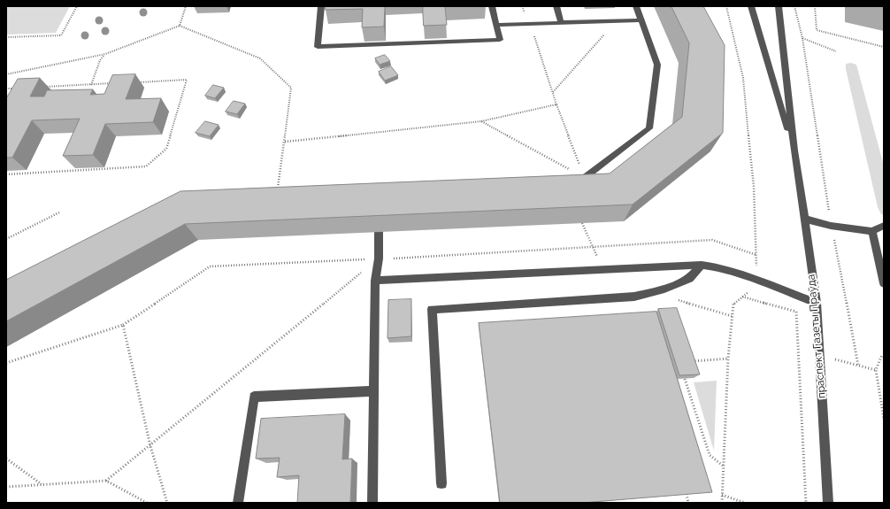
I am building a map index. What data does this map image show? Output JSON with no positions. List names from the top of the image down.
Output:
{
  "streets": {
    "street": ["праспект Газеты Праўда"]
  }
}
